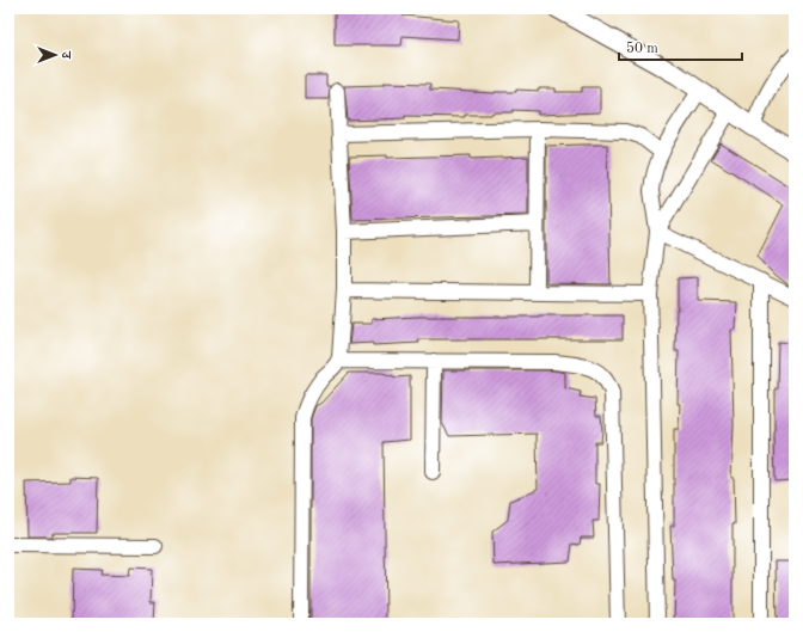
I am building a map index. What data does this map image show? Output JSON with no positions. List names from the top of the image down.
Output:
{
  "scale_bar": "50 m",
  "north": "right"
}
